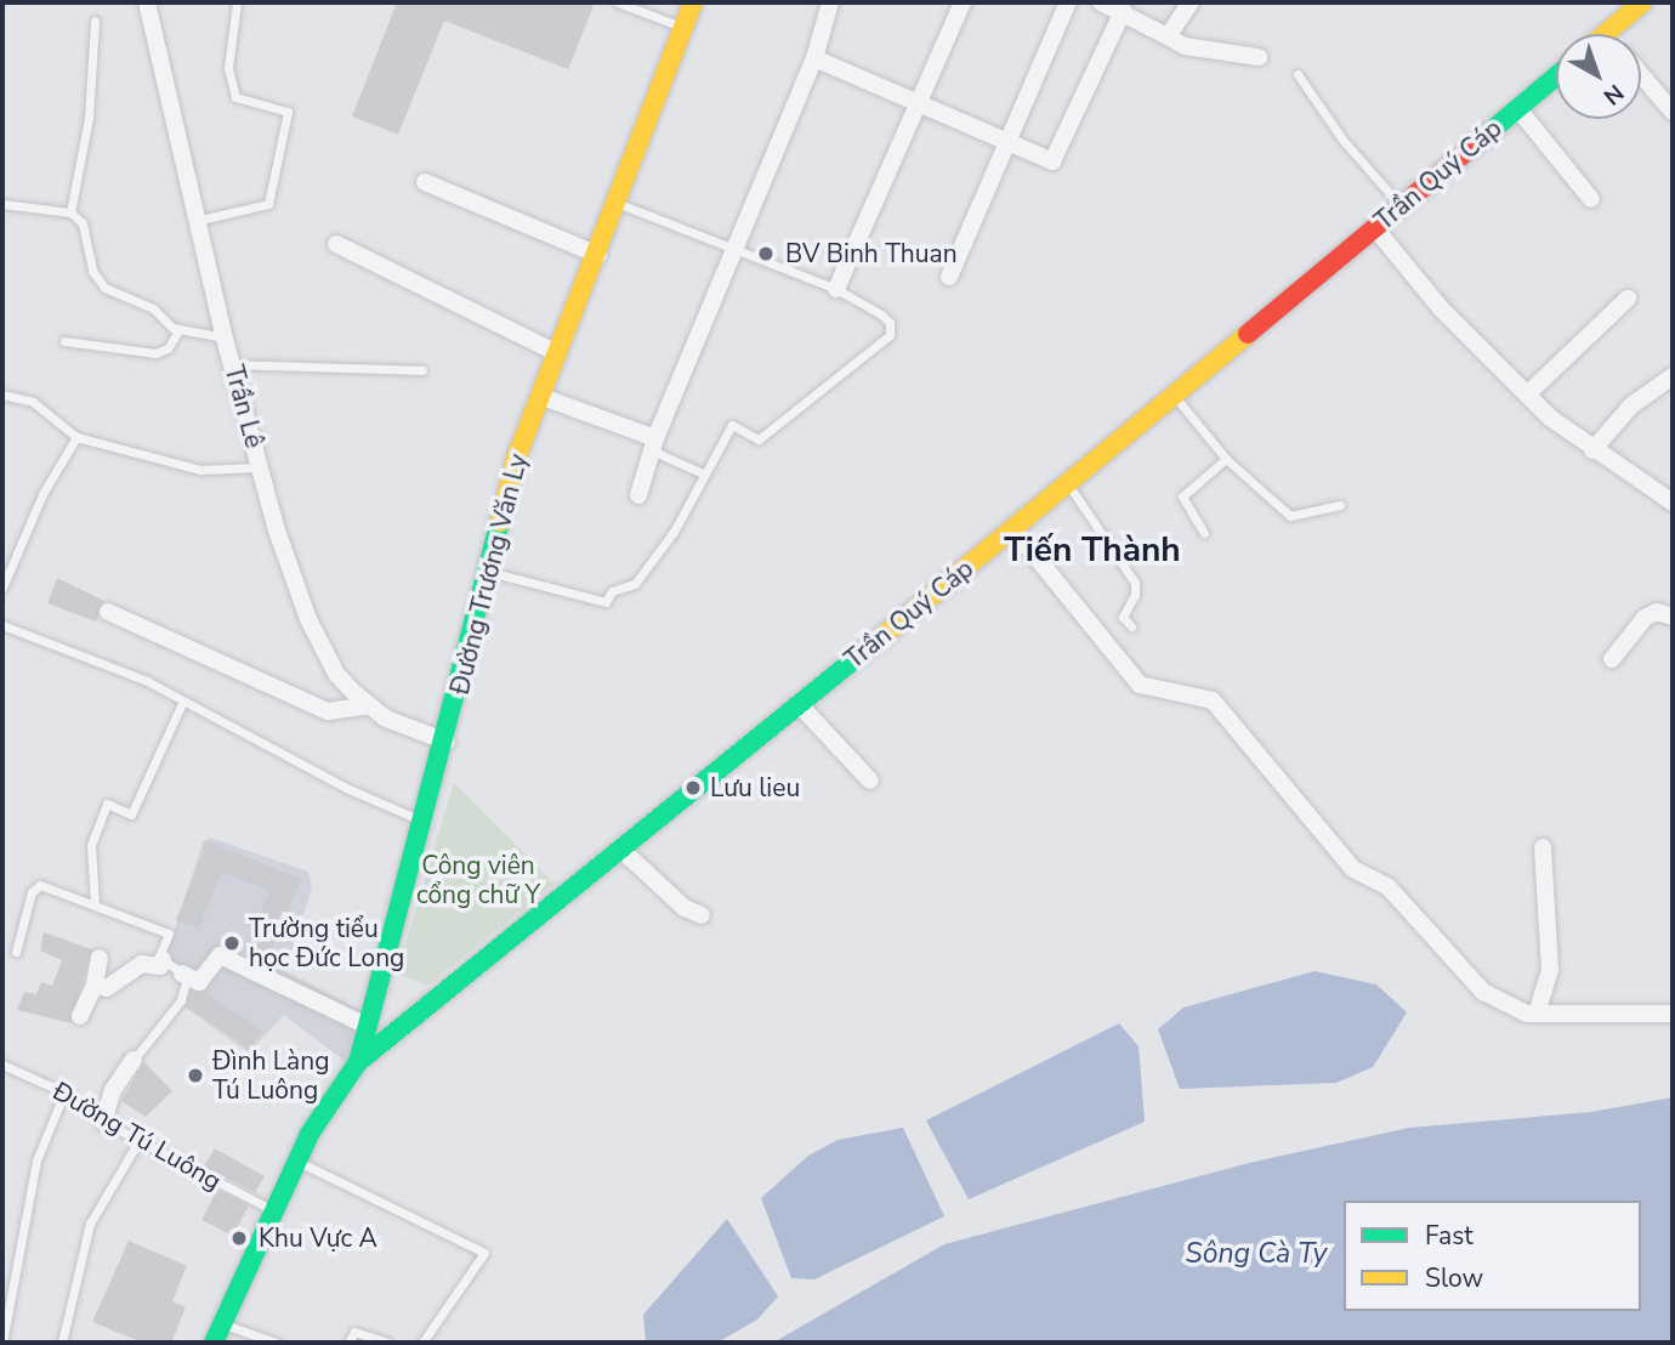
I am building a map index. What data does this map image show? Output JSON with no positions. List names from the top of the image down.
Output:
{
  "streets": {
    "main road": ["Trần Quý Cáp", "Đường Trương Văn Ly"],
    "street": ["Trần Lê"],
    "lane": ["Đường Tú Luông"]
  },
  "crossings": [
    ["Trần Quý Cáp", "Đường Trương Văn Ly"],
    ["Trần Lê", "Đường Trương Văn Ly"]
  ],
  "districts": ["Tiến Thành"],
  "water": ["Sông Cà Ty"],
  "parks": ["Công viên cổng chữ Y"],
  "places": [
    "BV Binh Thuan",
    "Lưu lieu",
    "Trường tiểu học Đức Long",
    "Đình Làng Tú Luông",
    "Khu Vực A"
  ],
  "legend": ["Fast", "Slow"],
  "north": "bottom right"
}
